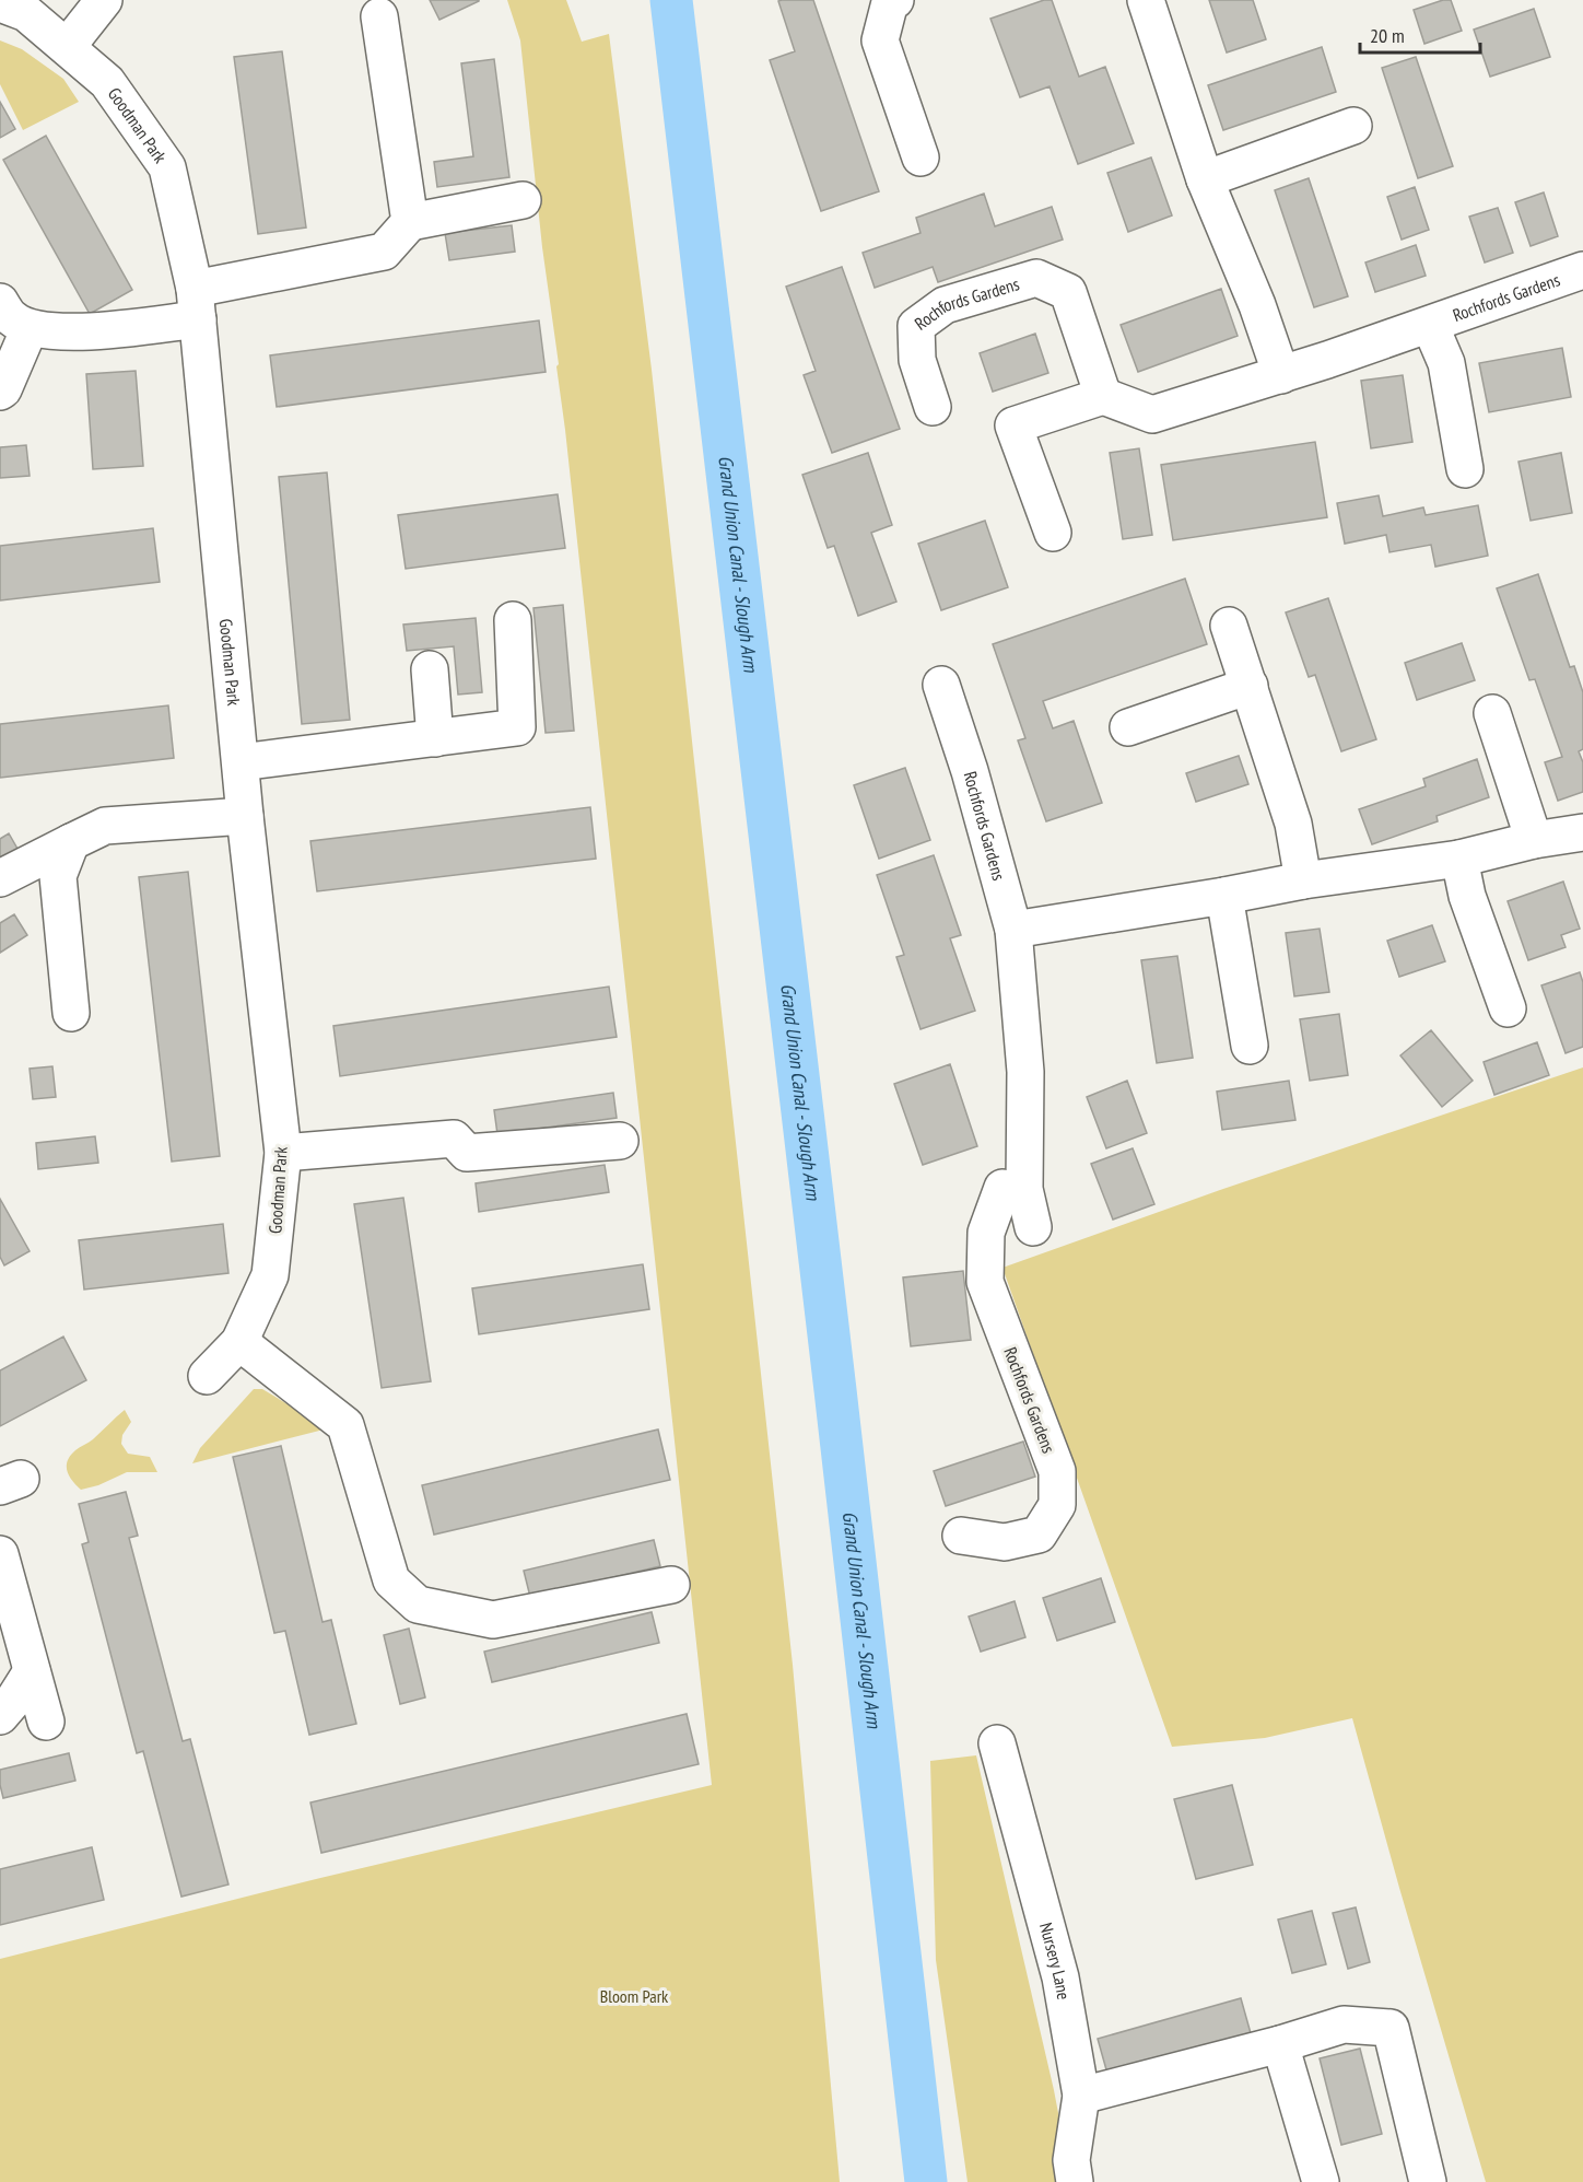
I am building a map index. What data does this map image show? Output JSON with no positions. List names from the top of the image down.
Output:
{
  "streets": {
    "street": ["Goodman Park", "Rochfords Gardens", "Nursery Lane"]
  },
  "water": ["Grand Union Canal - Slough Arm"],
  "parks": ["Bloom Park"],
  "scale_bar": "20 m"
}
